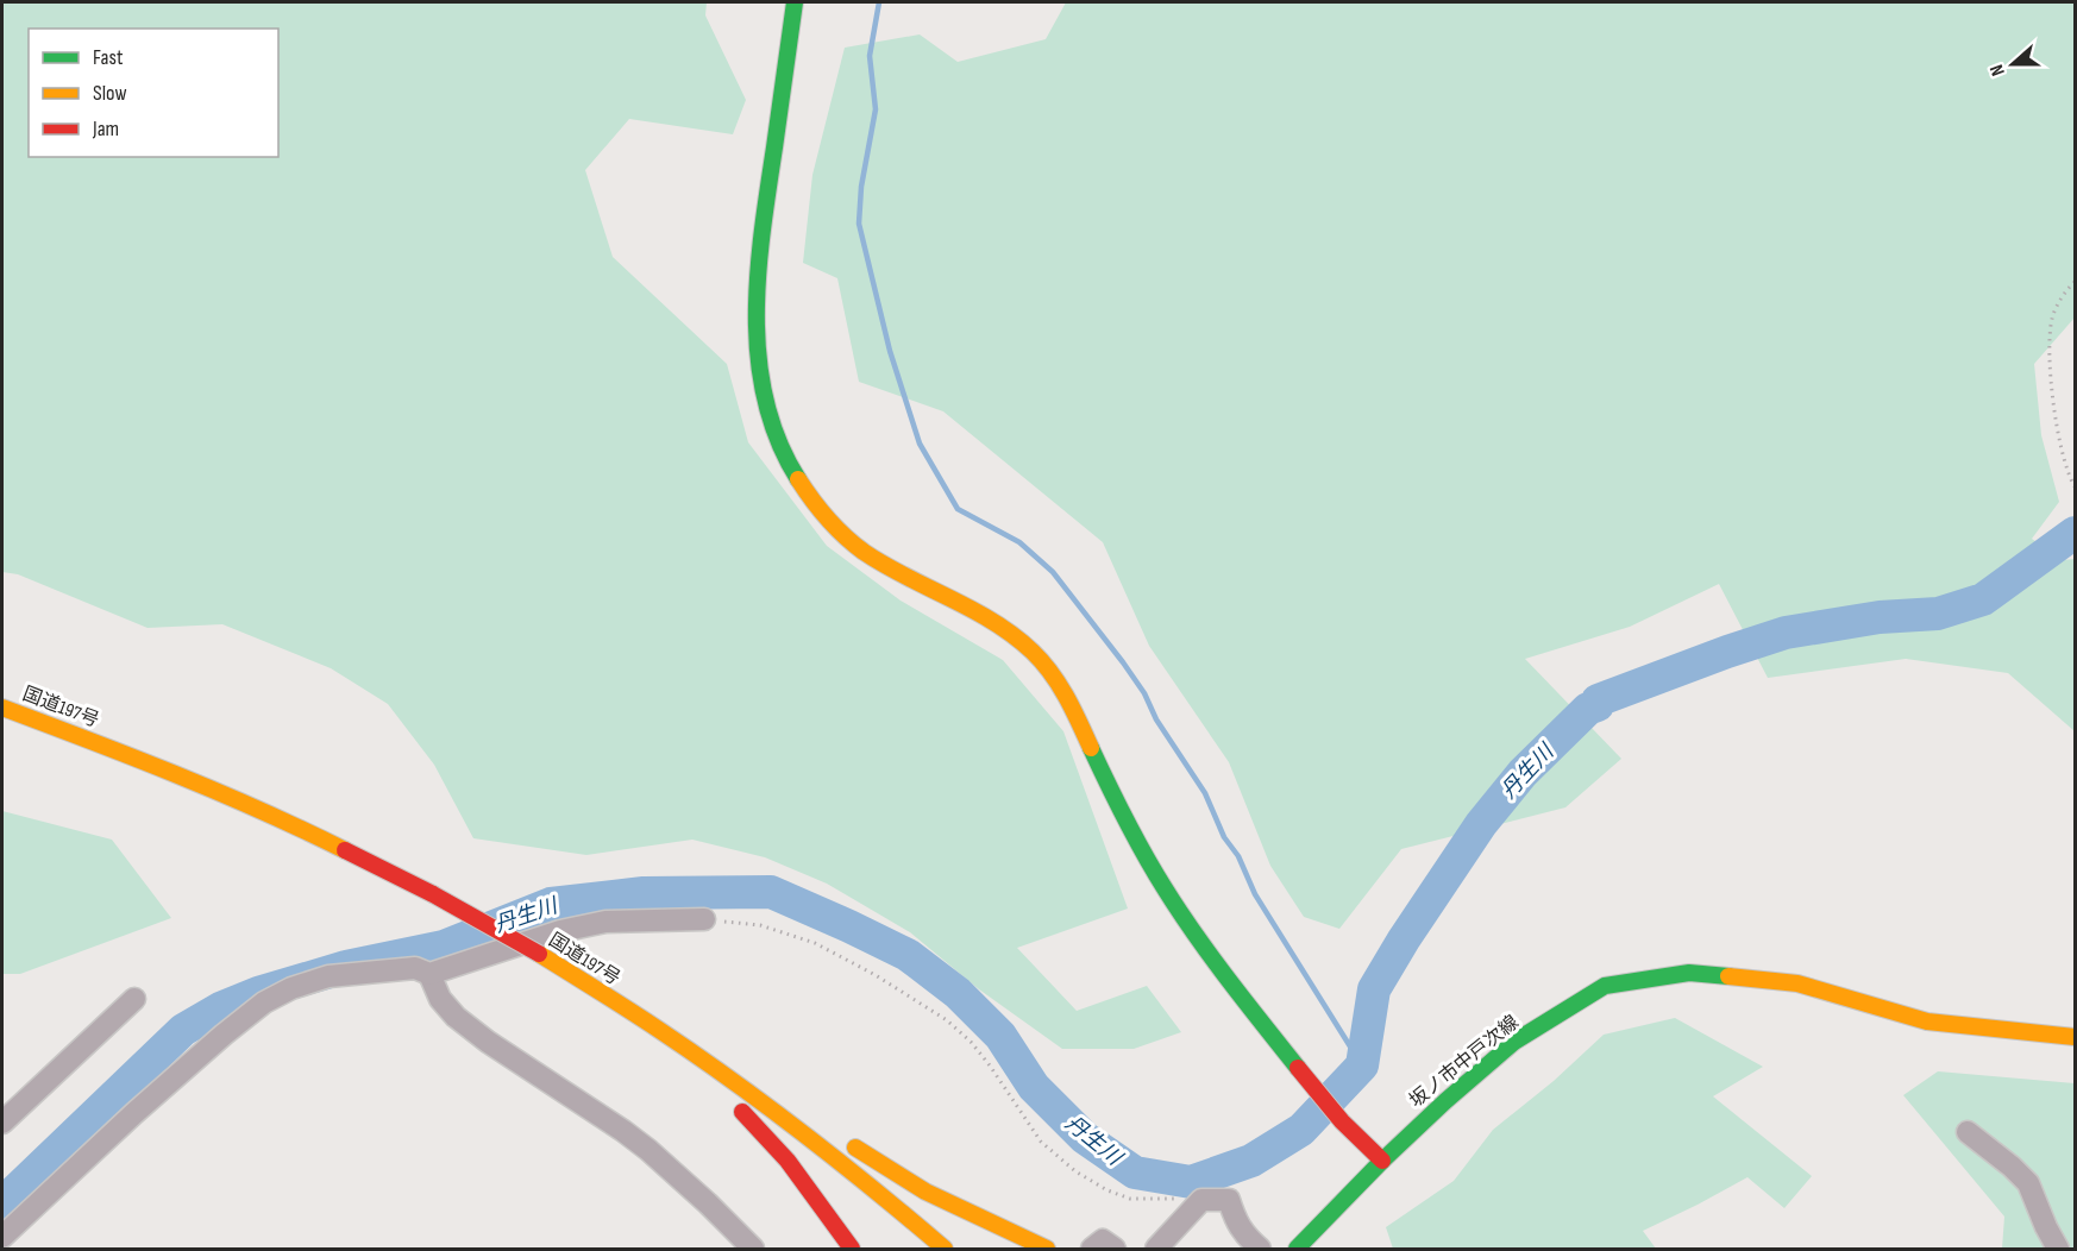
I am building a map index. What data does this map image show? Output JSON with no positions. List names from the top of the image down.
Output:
{
  "streets": {
    "main road": ["国道197号", "坂ノ市中戸次線"]
  },
  "water": ["丹生川"],
  "legend": ["Fast", "Slow", "Jam"],
  "north": "left"
}
